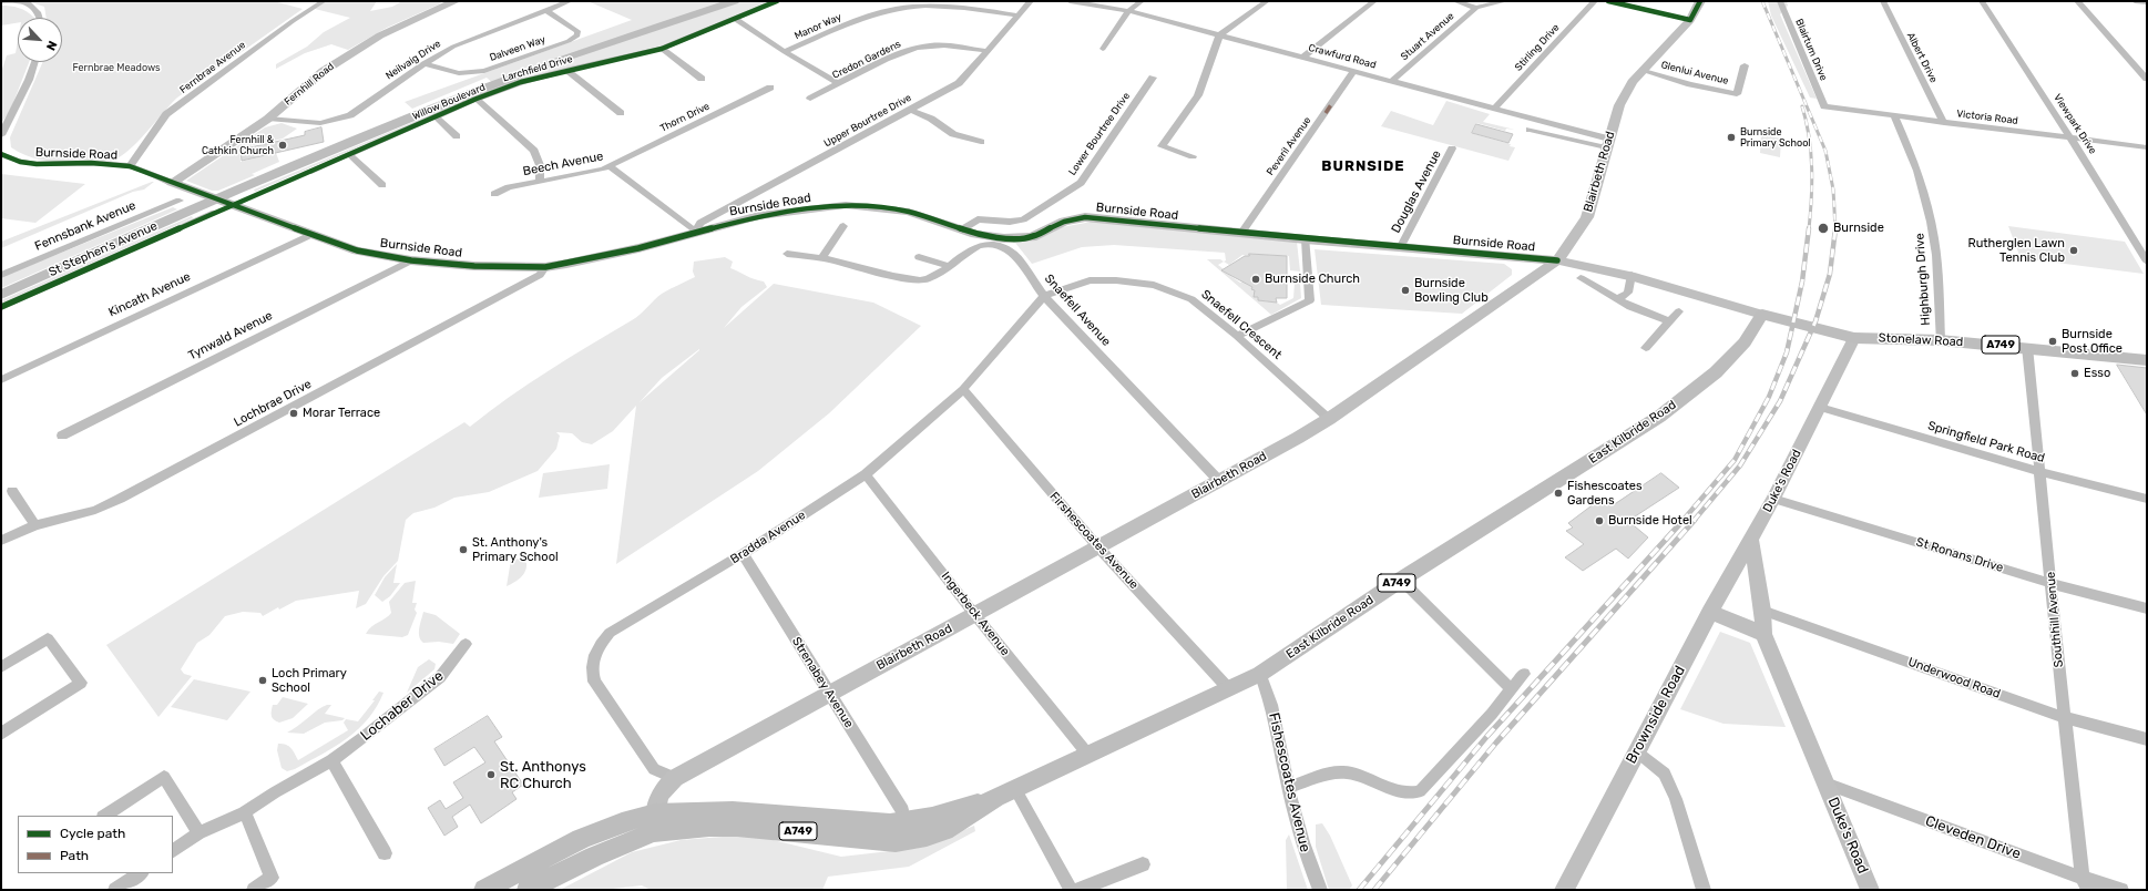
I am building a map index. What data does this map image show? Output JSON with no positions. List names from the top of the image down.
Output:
{
  "streets": {
    "main road": [
      "Willow Boulevard",
      "Stonelaw Road",
      "A749",
      "East Kilbride Road"
    ],
    "street": [
      "Manor Way",
      "Stuart Avenue",
      "Stirling Drive",
      "Dalveen Way",
      "Blairtum Drive",
      "Crawfurd Road",
      "Albert Drive",
      "Neilvaig Drive",
      "Credon Gardens",
      "Fernbrae Avenue",
      "Larchfield Drive",
      "Glenlui Avenue",
      "Fernhill Road",
      "Thorn Drive",
      "Victoria Road",
      "Upper Bourtree Drive",
      "Viewpark Drive",
      "Lower Bourtree Drive",
      "Peveril Avenue",
      "Burnside Road",
      "Beech Avenue",
      "Blairbeth Road",
      "Douglas Avenue",
      "Fennsbank Avenue",
      "St Stephen's Avenue",
      "Highburgh Drive",
      "Kincath Avenue",
      "Snaefell Avenue",
      "Snaefell Crescent",
      "Tynwald Avenue",
      "Lochbrae Drive",
      "Springfield Park Road",
      "Duke's Road",
      "Bradda Avenue",
      "Firshescoates Avenue",
      "St Ronans Drive",
      "Ingerbeck Avenue",
      "Southhill Avenue",
      "Underwood Road",
      "Strenabey Avenue",
      "Lochaber Drive",
      "Brownside Road",
      "Fishescoates Avenue",
      "Cleveden Drive"
    ]
  },
  "crossings": [
    ["Manor Way", "Upper Bourtree Drive"],
    ["Stuart Avenue", "Crawfurd Road"],
    ["Stirling Drive", "Crawfurd Road"],
    ["Dalveen Way", "Neilvaig Drive"],
    ["Blairtum Drive", "Victoria Road"],
    ["Crawfurd Road", "Peveril Avenue"],
    ["Crawfurd Road", "Blairbeth Road"],
    ["Albert Drive", "Victoria Road"],
    ["Neilvaig Drive", "Fernhill Road"],
    ["Credon Gardens", "Upper Bourtree Drive"],
    ["Fernbrae Avenue", "Burnside Road"],
    ["Glenlui Avenue", "Blairbeth Road"],
    ["Fernhill Road", "Burnside Road"],
    ["Willow Boulevard", "Burnside Road"],
    ["Willow Boulevard", "St Stephen's Avenue"],
    ["Thorn Drive", "Beech Avenue"],
    ["Victoria Road", "Viewpark Drive"],
    ["Victoria Road", "Highburgh Drive"],
    ["Upper Bourtree Drive", "Burnside Road"],
    ["Upper Bourtree Drive", "Beech Avenue"],
    ["Lower Bourtree Drive", "Burnside Road"],
    ["Peveril Avenue", "Burnside Road"],
    ["Burnside Road", "Beech Avenue"],
    ["Burnside Road", "Blairbeth Road"],
    ["Burnside Road", "Douglas Avenue"],
    ["Burnside Road", "St Stephen's Avenue"],
    ["Burnside Road", "Kincath Avenue"],
    ["Burnside Road", "Tynwald Avenue"],
    ["Burnside Road", "A749"],
    ["Burnside Road", "Lochbrae Drive"],
    ["Burnside Road", "East Kilbride Road"],
    ["Blairbeth Road", "Snaefell Avenue"],
    ["Blairbeth Road", "Snaefell Crescent"],
    ["Blairbeth Road", "East Kilbride Road"],
    ["Blairbeth Road", "Bradda Avenue"],
    ["Blairbeth Road", "Firshescoates Avenue"],
    ["Blairbeth Road", "Ingerbeck Avenue"],
    ["Blairbeth Road", "Strenabey Avenue"],
    ["Highburgh Drive", "Stonelaw Road"],
    ["Snaefell Avenue", "Snaefell Crescent"],
    ["Snaefell Avenue", "Bradda Avenue"],
    ["Snaefell Crescent", "Bradda Avenue"],
    ["Stonelaw Road", "A749"],
    ["Stonelaw Road", "Duke's Road"],
    ["Stonelaw Road", "Southhill Avenue"],
    ["A749", "East Kilbride Road"],
    ["A749", "Duke's Road"],
    ["East Kilbride Road", "Firshescoates Avenue"],
    ["East Kilbride Road", "Ingerbeck Avenue"],
    ["East Kilbride Road", "Fishescoates Avenue"],
    ["Springfield Park Road", "Duke's Road"],
    ["Springfield Park Road", "Southhill Avenue"],
    ["Duke's Road", "St Ronans Drive"],
    ["Duke's Road", "Underwood Road"],
    ["Duke's Road", "Brownside Road"],
    ["Duke's Road", "Cleveden Drive"],
    ["Bradda Avenue", "Firshescoates Avenue"],
    ["Bradda Avenue", "Ingerbeck Avenue"],
    ["Bradda Avenue", "Strenabey Avenue"],
    ["St Ronans Drive", "Southhill Avenue"],
    ["Southhill Avenue", "Underwood Road"],
    ["Southhill Avenue", "Cleveden Drive"]
  ],
  "districts": ["BURNSIDE"],
  "parks": ["Fernbrae Meadows"],
  "places": [
    "Burnside Primary School",
    "Fernhill & Cathkin Church",
    "Burnside",
    "Rutherglen Lawn Tennis Club",
    "Burnside Church",
    "Burnside Bowling Club",
    "Burnside Post Office",
    "Esso",
    "Morar Terrace",
    "Fishescoates Gardens",
    "Burnside Hotel",
    "St. Anthony's Primary School",
    "Loch Primary School",
    "St. Anthonys RC Church"
  ],
  "legend": ["Cycle path", "Path"],
  "north": "bottom right"
}
